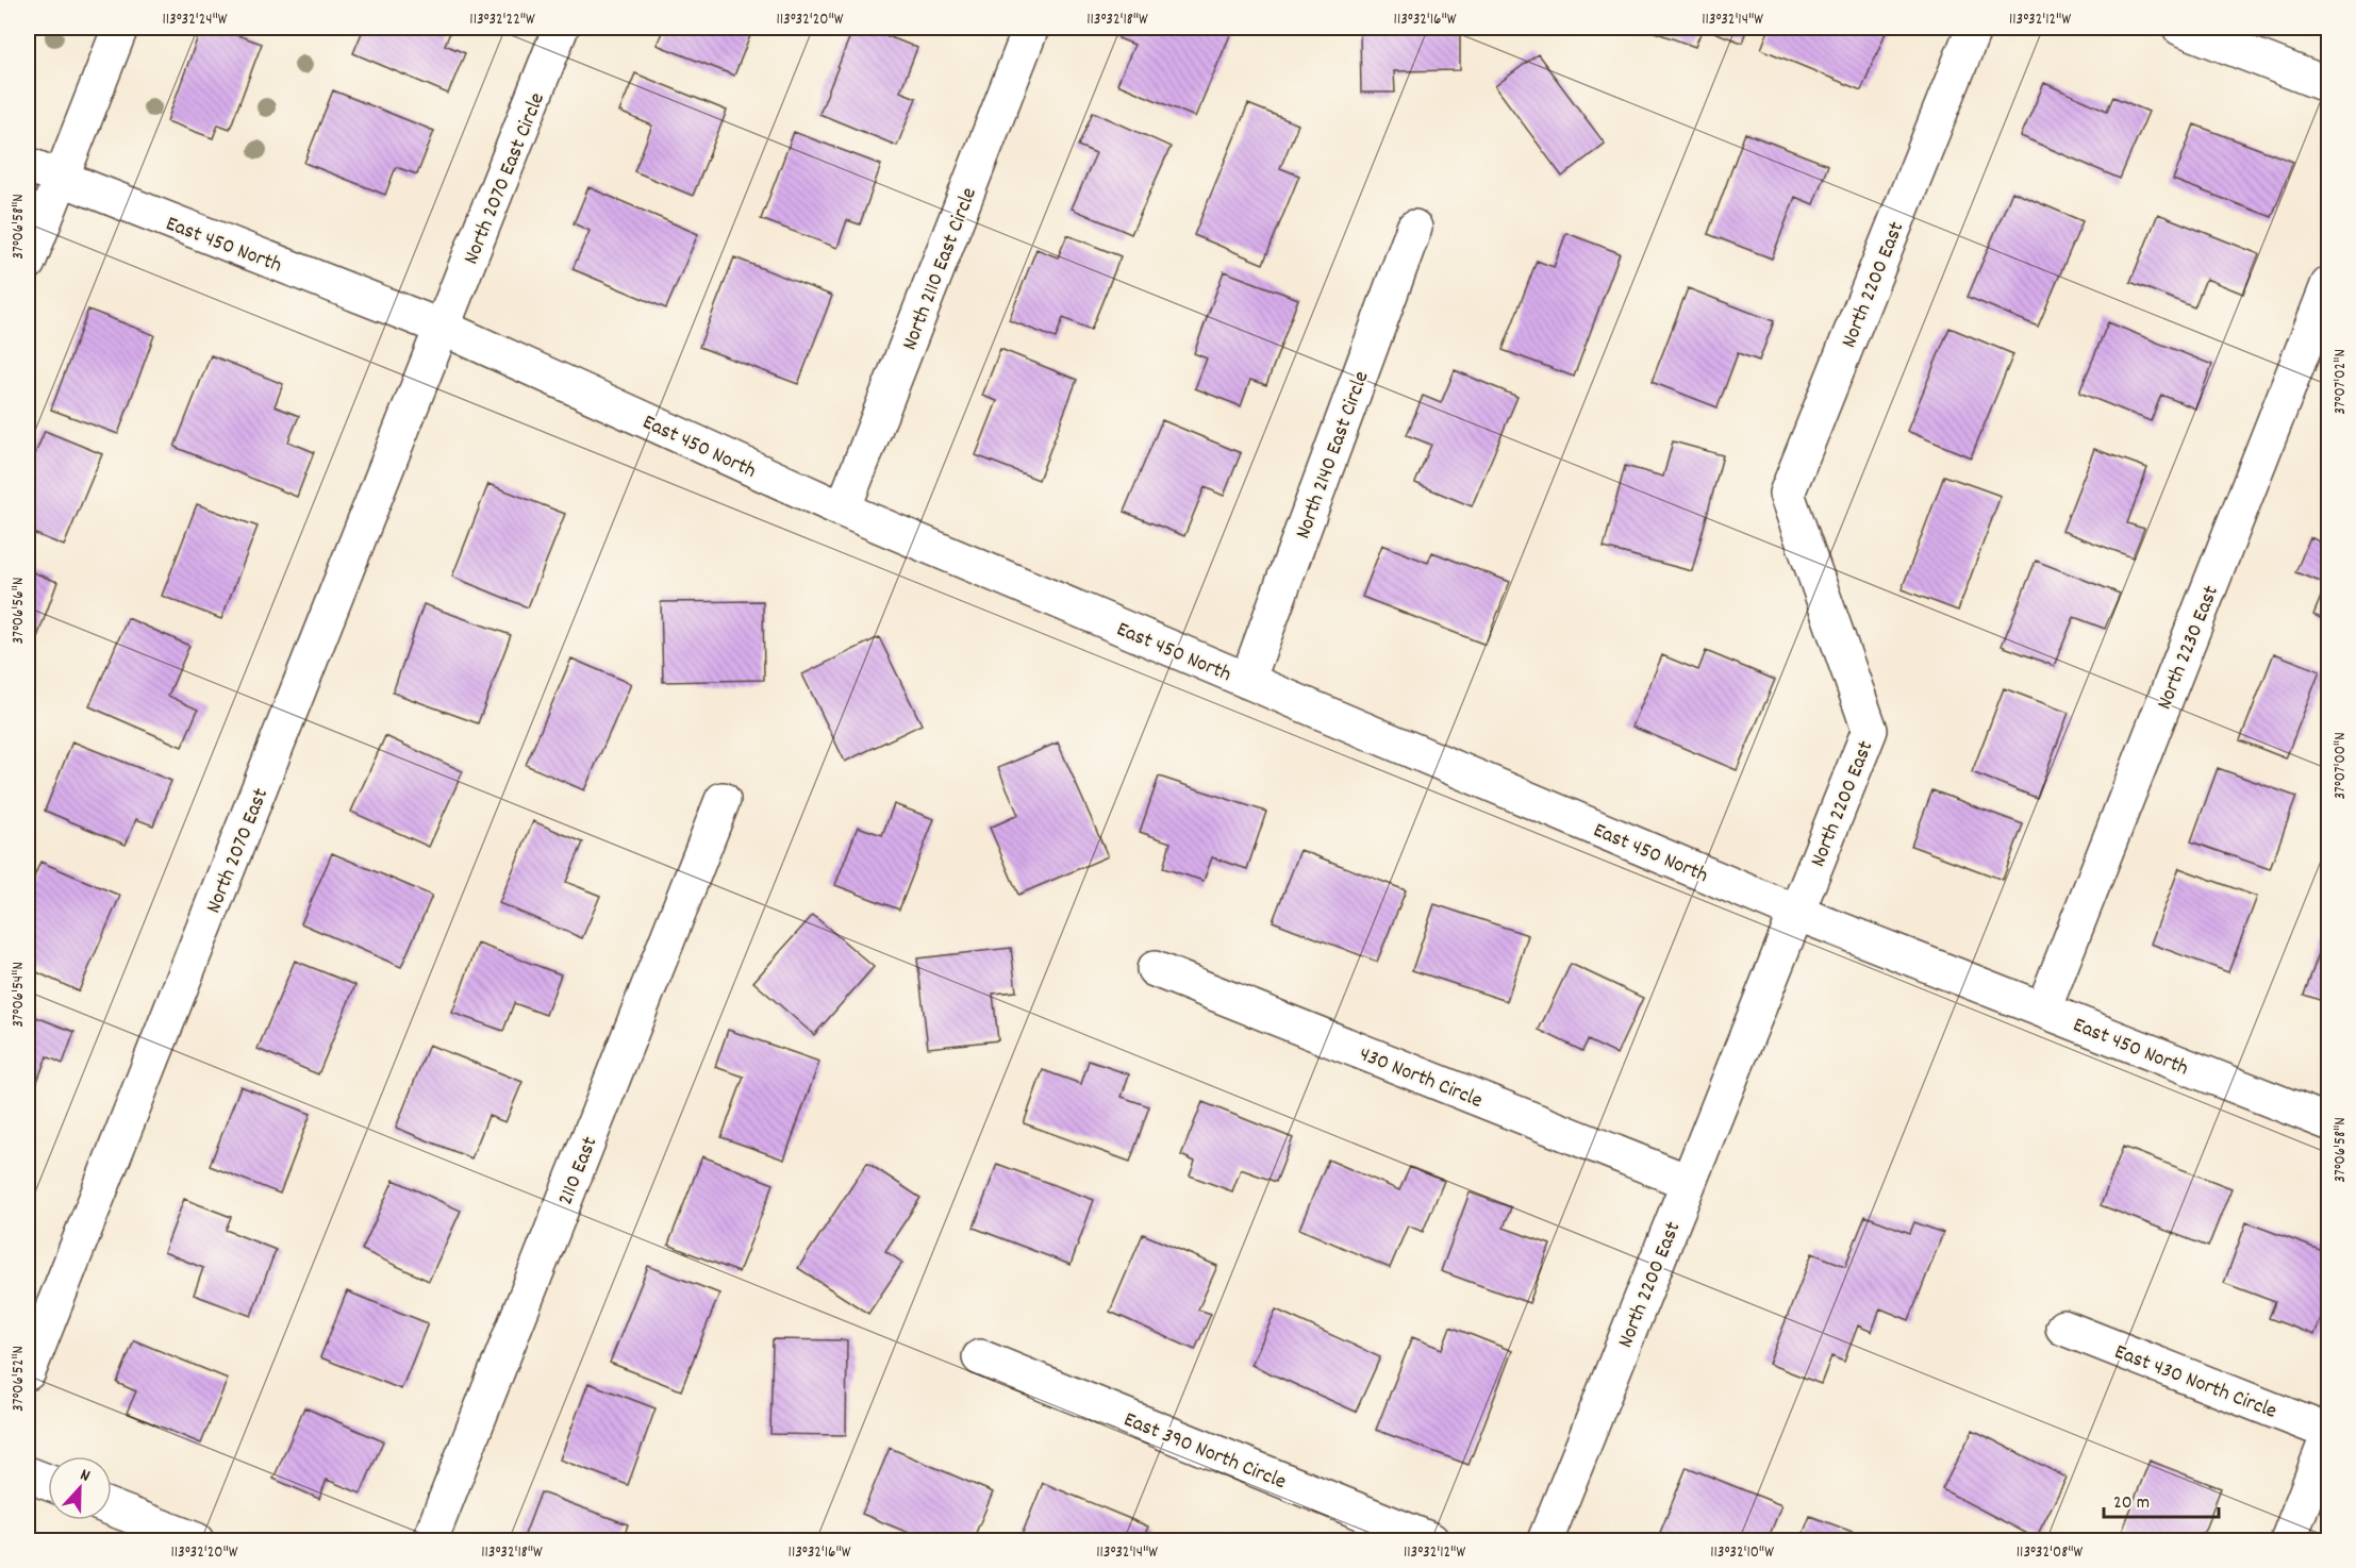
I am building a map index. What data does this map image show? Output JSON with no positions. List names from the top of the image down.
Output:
{
  "streets": {
    "street": [
      "North 2070 East Circle",
      "East 450 North",
      "North 2110 East Circle",
      "North 2200 East",
      "North 2140 East Circle",
      "North 2230 East",
      "North 2070 East",
      "430 North Circle",
      "2110 East",
      "East 430 North Circle",
      "East 390 North Circle"
    ]
  },
  "crossings": [
    ["North 2070 East Circle", "East 450 North"],
    ["North 2070 East Circle", "North 2070 East"],
    ["East 450 North", "North 2110 East Circle"],
    ["East 450 North", "North 2200 East"],
    ["East 450 North", "North 2140 East Circle"],
    ["East 450 North", "North 2230 East"],
    ["East 450 North", "North 2070 East"],
    ["North 2200 East", "430 North Circle"]
  ],
  "scale_bar": "20 m",
  "north": "top",
  "coordinates": [
    "113°32'24\"W",
    "113°32'22\"W",
    "113°32'20\"W",
    "113°32'18\"W",
    "113°32'16\"W",
    "113°32'14\"W",
    "113°32'12\"W",
    "37°06'58\"N",
    "37°07'02\"N",
    "37°06'56\"N",
    "37°07'00\"N",
    "37°06'54\"N",
    "37°06'52\"N",
    "113°32'10\"W",
    "113°32'08\"W"
  ]
}
